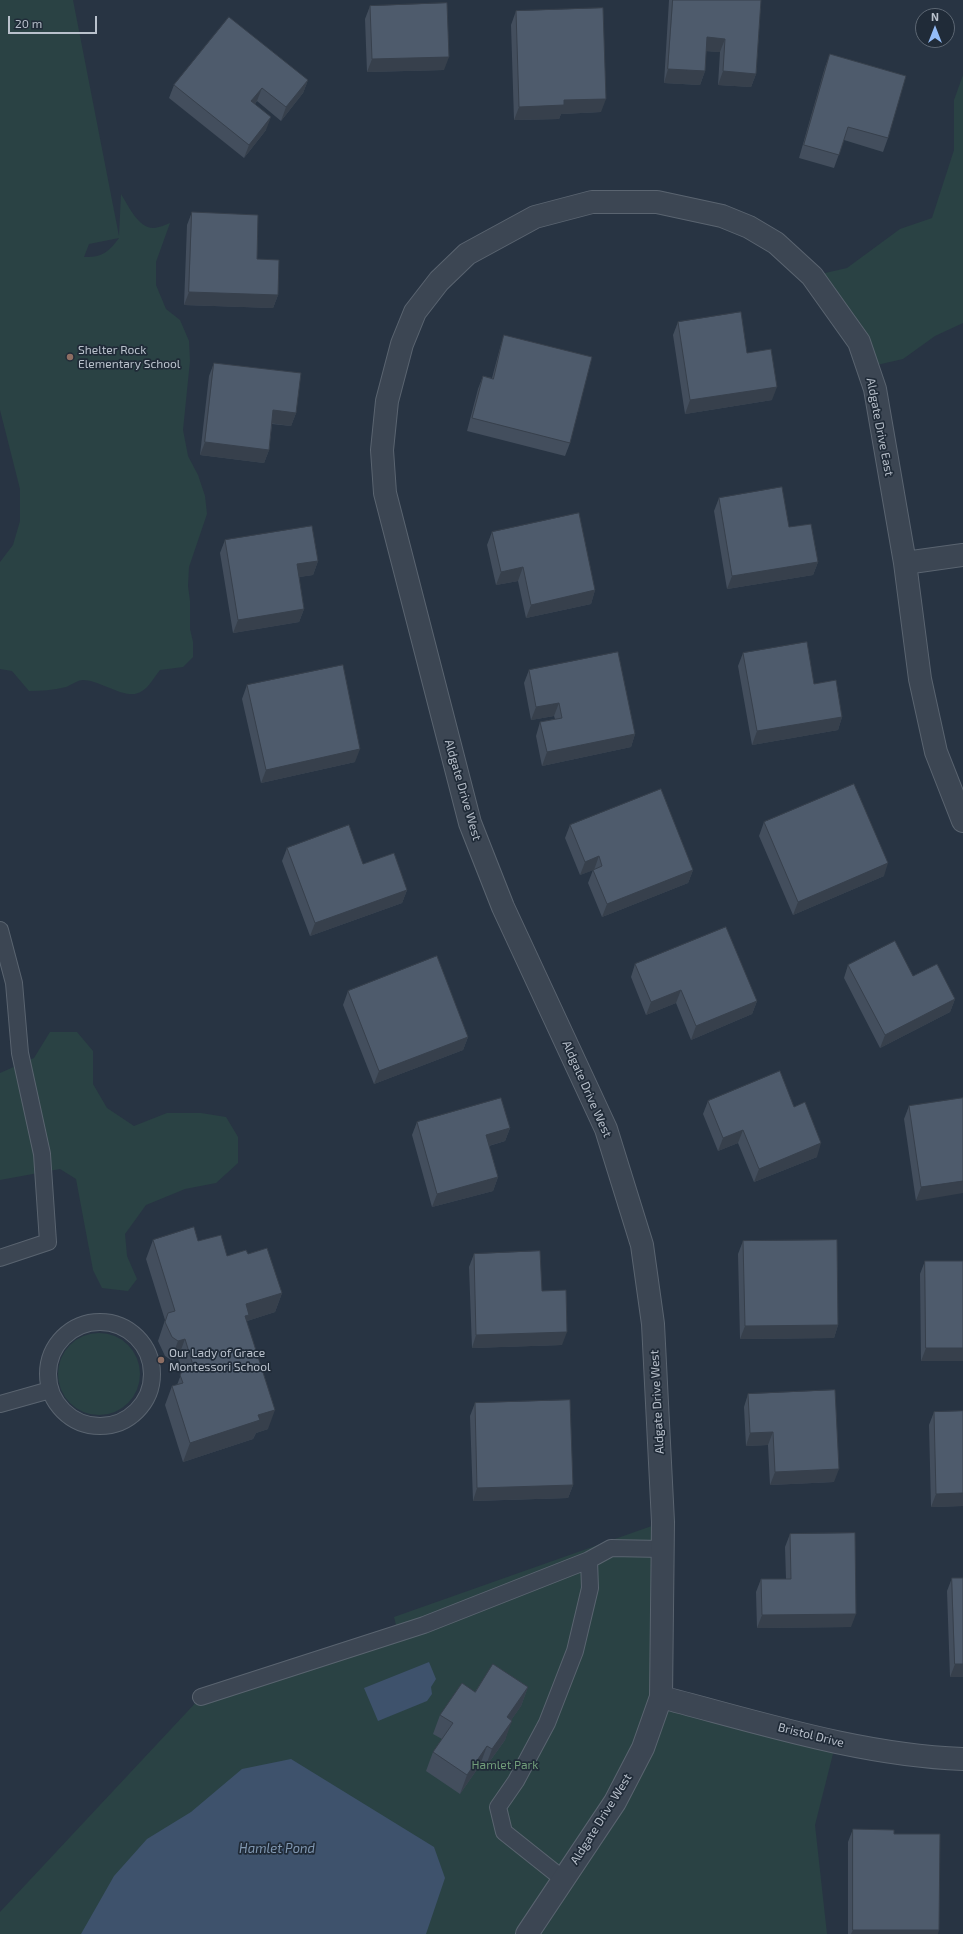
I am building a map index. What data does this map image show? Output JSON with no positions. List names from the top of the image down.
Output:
{
  "streets": {
    "street": ["Aldgate Drive East", "Aldgate Drive West", "Bristol Drive"]
  },
  "crossings": [
    ["Aldgate Drive East", "Aldgate Drive West"],
    ["Aldgate Drive West", "Bristol Drive"]
  ],
  "water": ["Hamlet Pond"],
  "parks": ["Hamlet Park"],
  "places": ["Shelter Rock Elementary School", "Our Lady of Grace Montessori School"],
  "scale_bar": "20 m",
  "north": "top"
}
